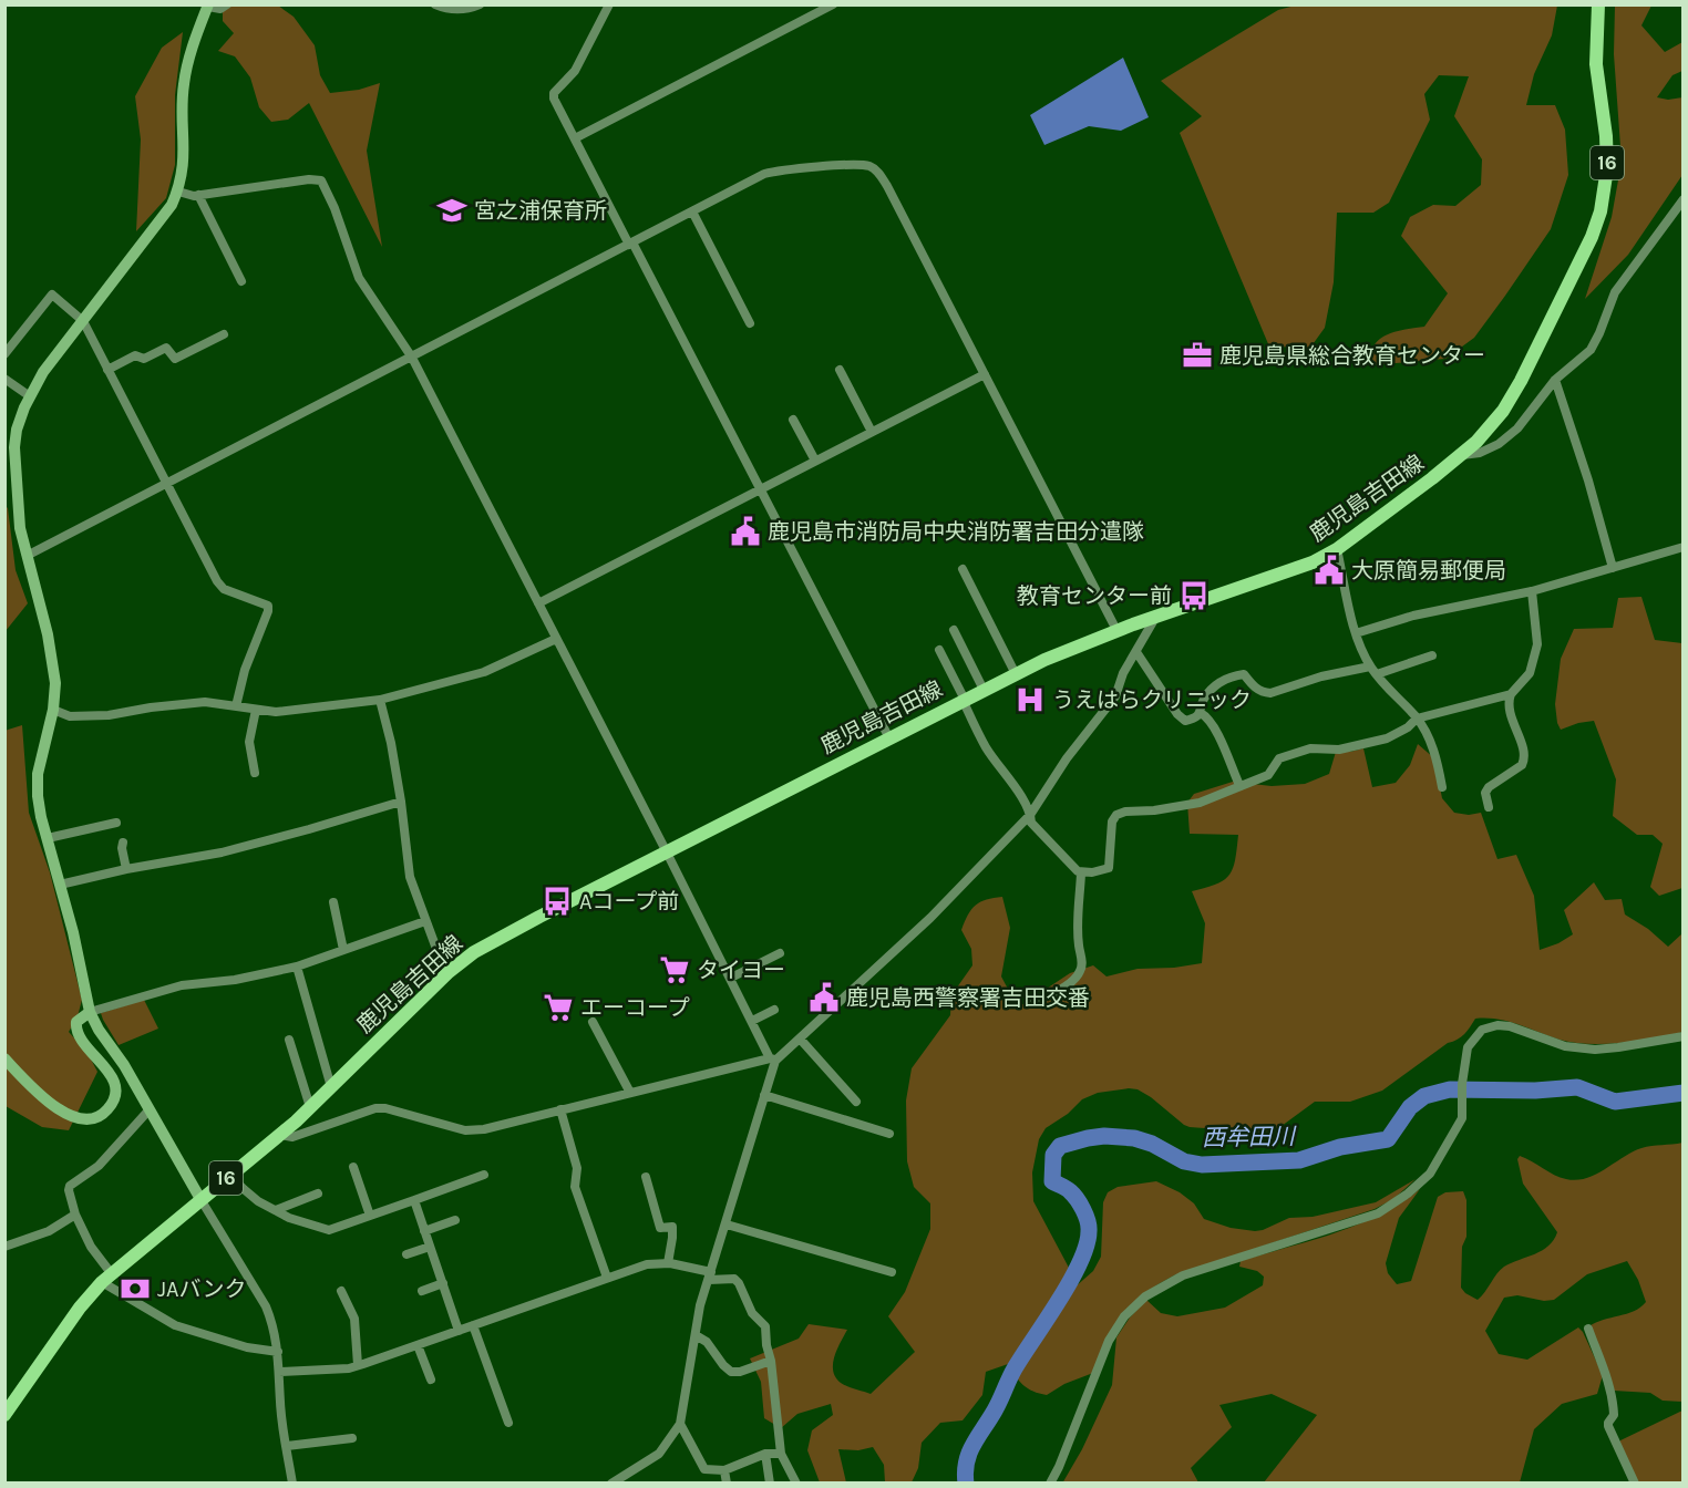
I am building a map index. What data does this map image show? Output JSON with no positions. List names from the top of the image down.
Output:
{
  "streets": {
    "main road": ["16", "鹿児島吉田線"]
  },
  "water": ["西牟田川"],
  "places": {
    "school or university": ["宮之浦保育所"],
    "office": ["鹿児島県総合教育センター"],
    "public building": ["鹿児島市消防局中央消防署吉田分遣隊", "大原簡易郵便局", "鹿児島西警察署吉田交番"],
    "bus stop": ["教育センター前", "Aコープ前"],
    "hospital": ["うえはらクリニック"],
    "supermarket": ["タイヨー", "エーコープ"],
    "bank": ["JAバンク"]
  }
}
